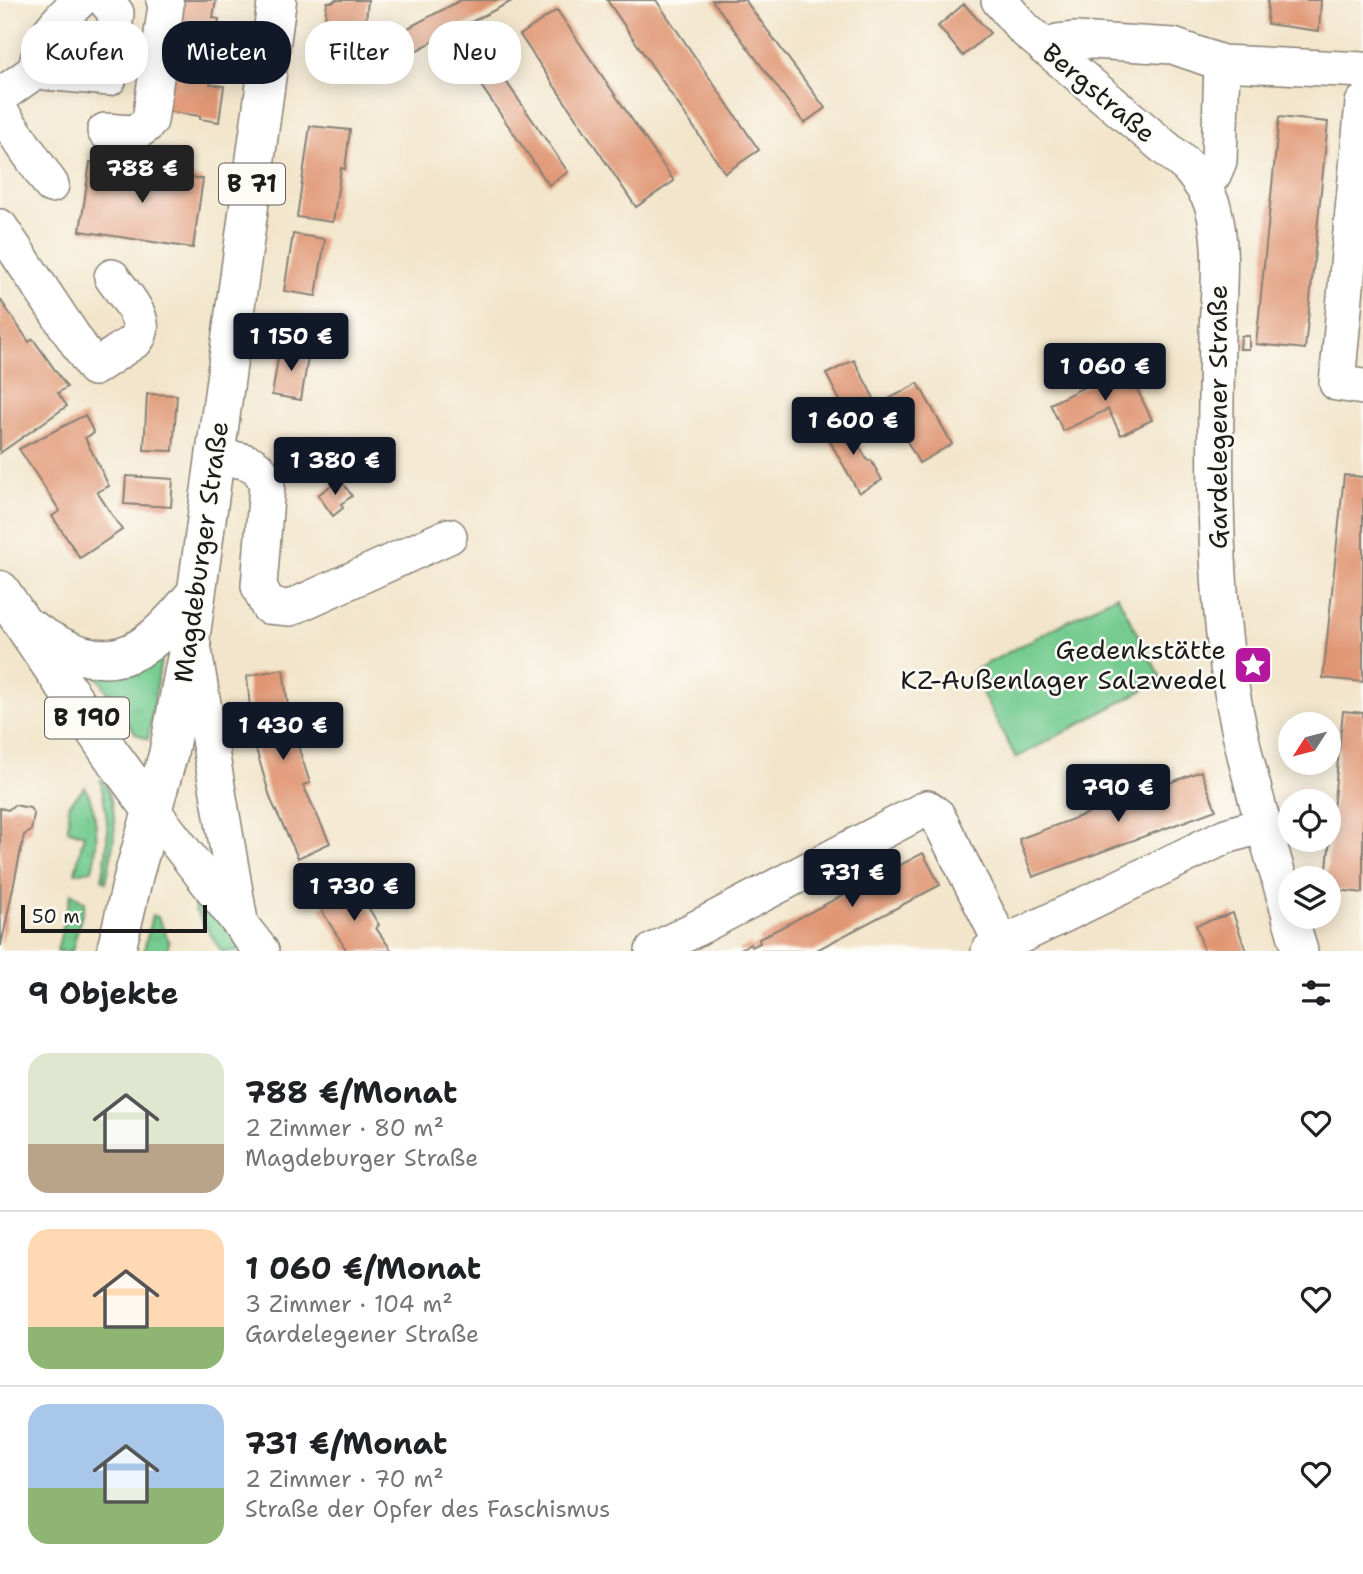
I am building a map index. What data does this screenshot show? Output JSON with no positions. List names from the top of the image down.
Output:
{
  "streets": {
    "main road": ["B 71", "Magdeburger Straße", "B 190"],
    "street": ["Bergstraße", "Gardelegener Straße"]
  },
  "crossings": [
    ["Bergstraße", "Gardelegener Straße"],
    ["B 71", "Magdeburger Straße"],
    ["B 71", "B 190"],
    ["Magdeburger Straße", "B 190"]
  ],
  "places": {
    "place": ["Gedenkstätte KZ-Außenlager Salzwedel"]
  },
  "scale_bar": "50 m",
  "north": "bottom left",
  "page": {
    "chip": [
      "Kaufen",
      "Mieten",
      "Filter",
      "Neu"
    ],
    "price": [
      "788 €",
      "1 150 €",
      "1 060 €",
      "1 600 €",
      "1 380 €",
      "1 430 €",
      "790 €",
      "731 €",
      "1 730 €"
    ],
    "scale": "50 m",
    "heading": "9 Objekte",
    "list": [
      {
        "name": "788 €/Monat",
        "note": "2 Zimmer · 80 m² · Magdeburger Straße"
      },
      {
        "name": "1 060 €/Monat",
        "note": "3 Zimmer · 104 m² · Gardelegener Straße"
      },
      {
        "name": "731 €/Monat",
        "note": "2 Zimmer · 70 m² · Straße der Opfer des Faschismus"
      }
    ]
  }
}
